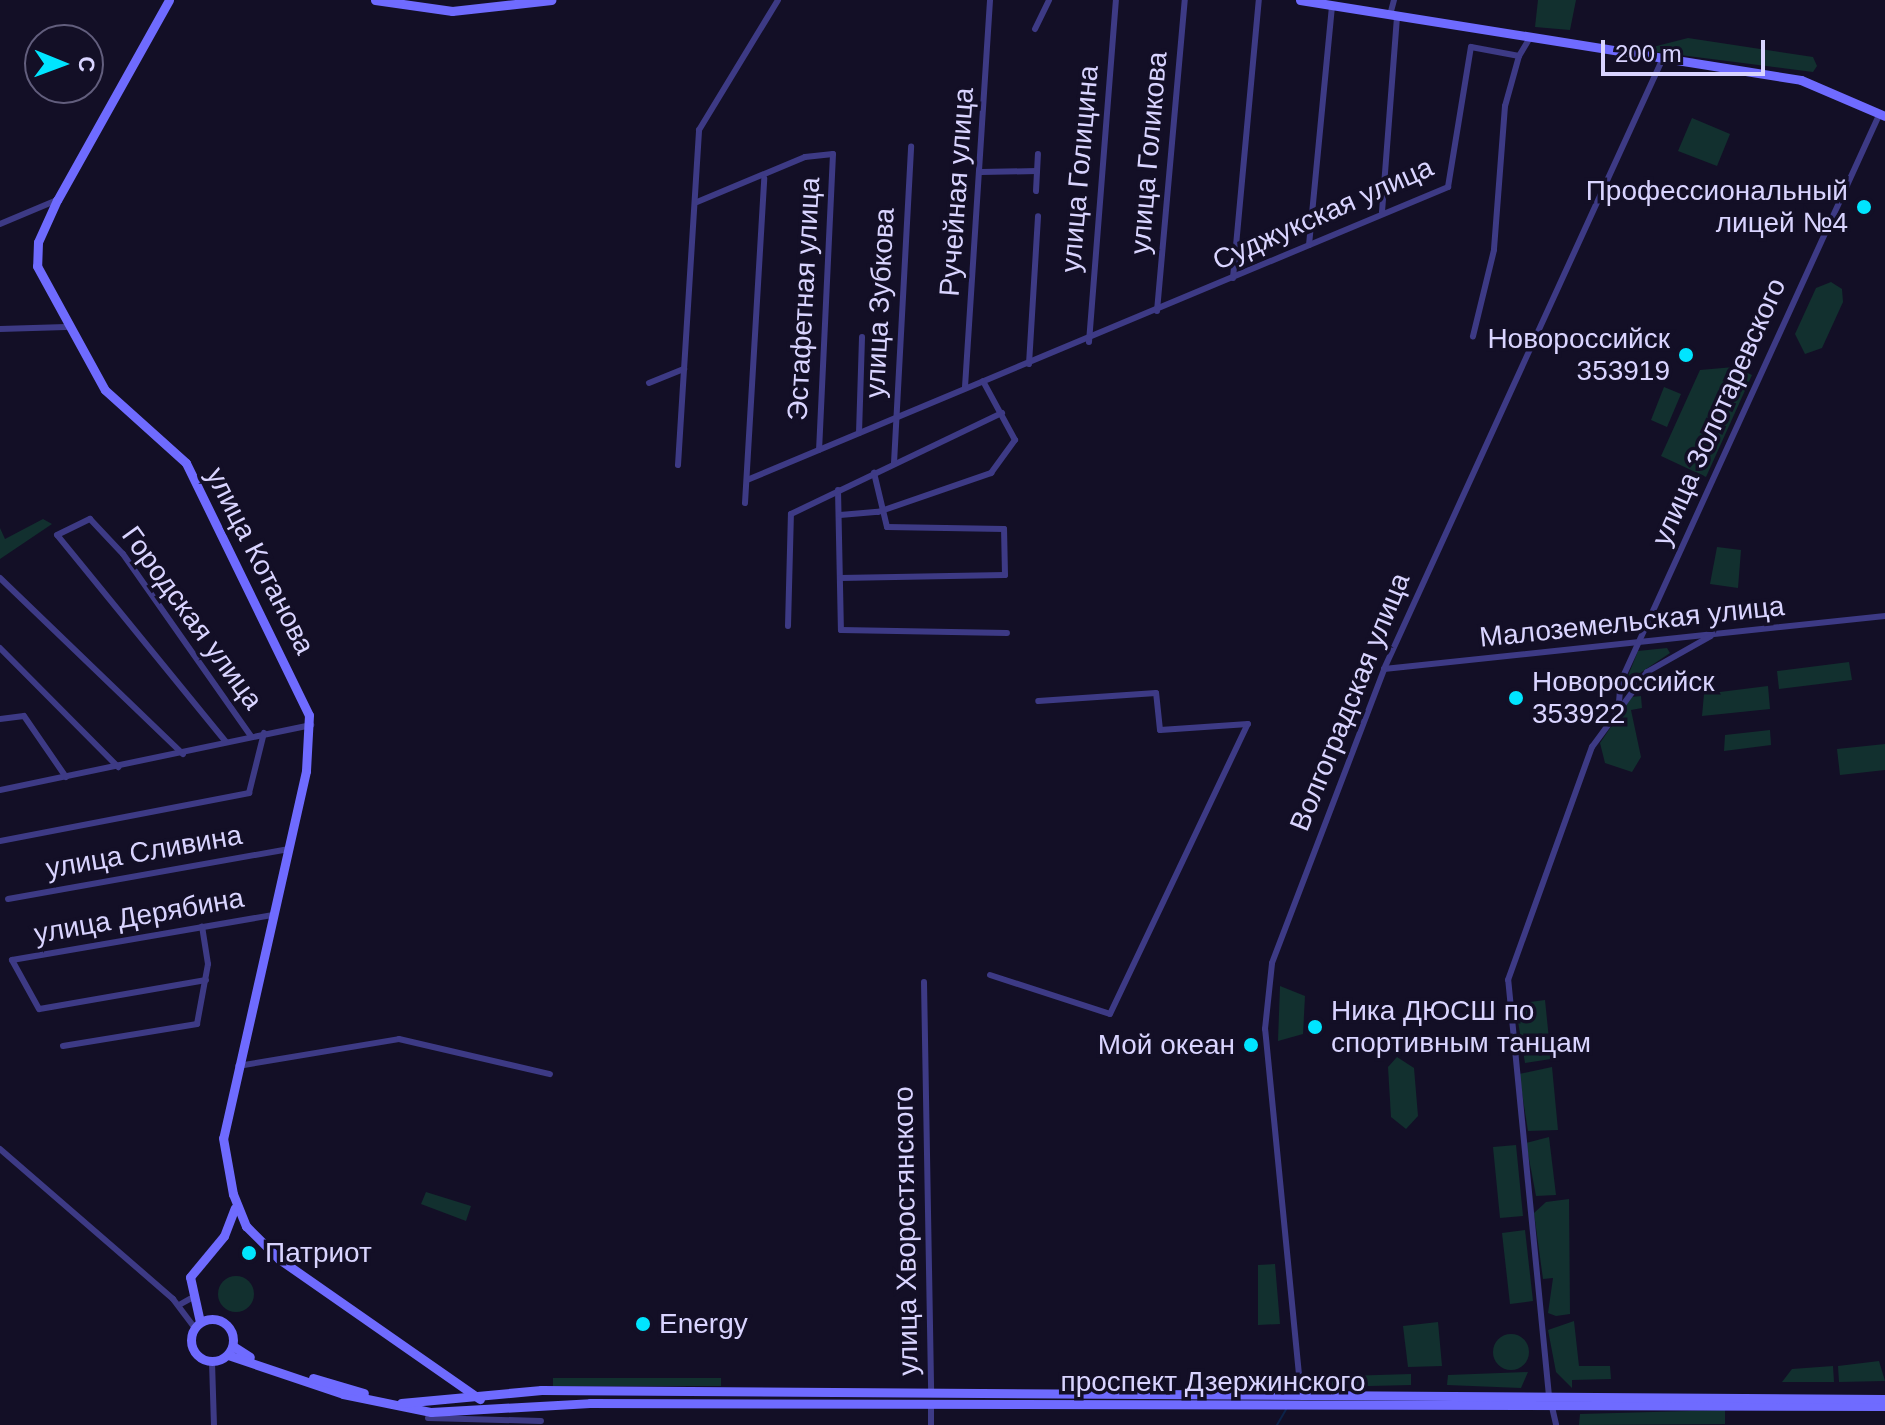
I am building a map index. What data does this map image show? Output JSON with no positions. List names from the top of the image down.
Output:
{
  "streets": {
    "street": [
      "улица Голикова",
      "улица Голицина",
      "Ручейная улица",
      "Суджукская улица",
      "Эстафетная улица",
      "улица Зубкова",
      "улица Золотаревского",
      "улица Котанова",
      "Городская улица",
      "Малоземельская улица",
      "Волгоградская улица",
      "улица Сливина",
      "улица Дерябина",
      "улица Хворостянского",
      "проспект Дзержинского"
    ]
  },
  "crossings": [
    ["улица Голикова", "Суджукская улица"],
    ["улица Голицина", "Суджукская улица"],
    ["улица Золотаревского", "Малоземельская улица"],
    ["Малоземельская улица", "Волгоградская улица"],
    ["Волгоградская улица", "проспект Дзержинского"],
    ["улица Хворостянского", "проспект Дзержинского"]
  ],
  "places": [
    "Профессиональный лицей №4",
    "Новороссийск 353919",
    "Новороссийск 353922",
    "Ника ДЮСШ по спортивным танцам",
    "Мой океан",
    "Патриот",
    "Energy"
  ],
  "scale_bar": "200 m",
  "north": "right"
}
